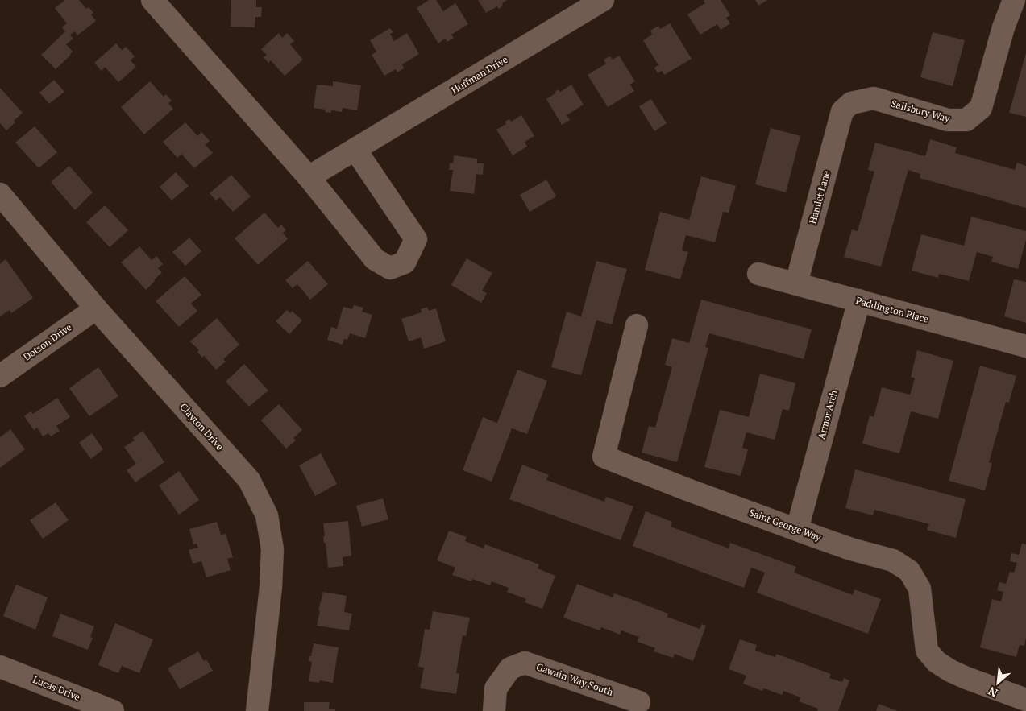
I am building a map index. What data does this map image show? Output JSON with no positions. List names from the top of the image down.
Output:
{
  "streets": {
    "street": [
      "Huffman Drive",
      "Salisbury Way",
      "Hamlet Lane",
      "Paddington Place",
      "Dotson Drive",
      "Armor Arch",
      "Clayton Drive",
      "Saint George Way",
      "Gawain Way South",
      "Lucas Drive"
    ]
  },
  "crossings": [
    ["Salisbury Way", "Hamlet Lane"],
    ["Hamlet Lane", "Paddington Place"],
    ["Paddington Place", "Armor Arch"],
    ["Dotson Drive", "Clayton Drive"],
    ["Armor Arch", "Saint George Way"]
  ],
  "north": "bottom left"
}
